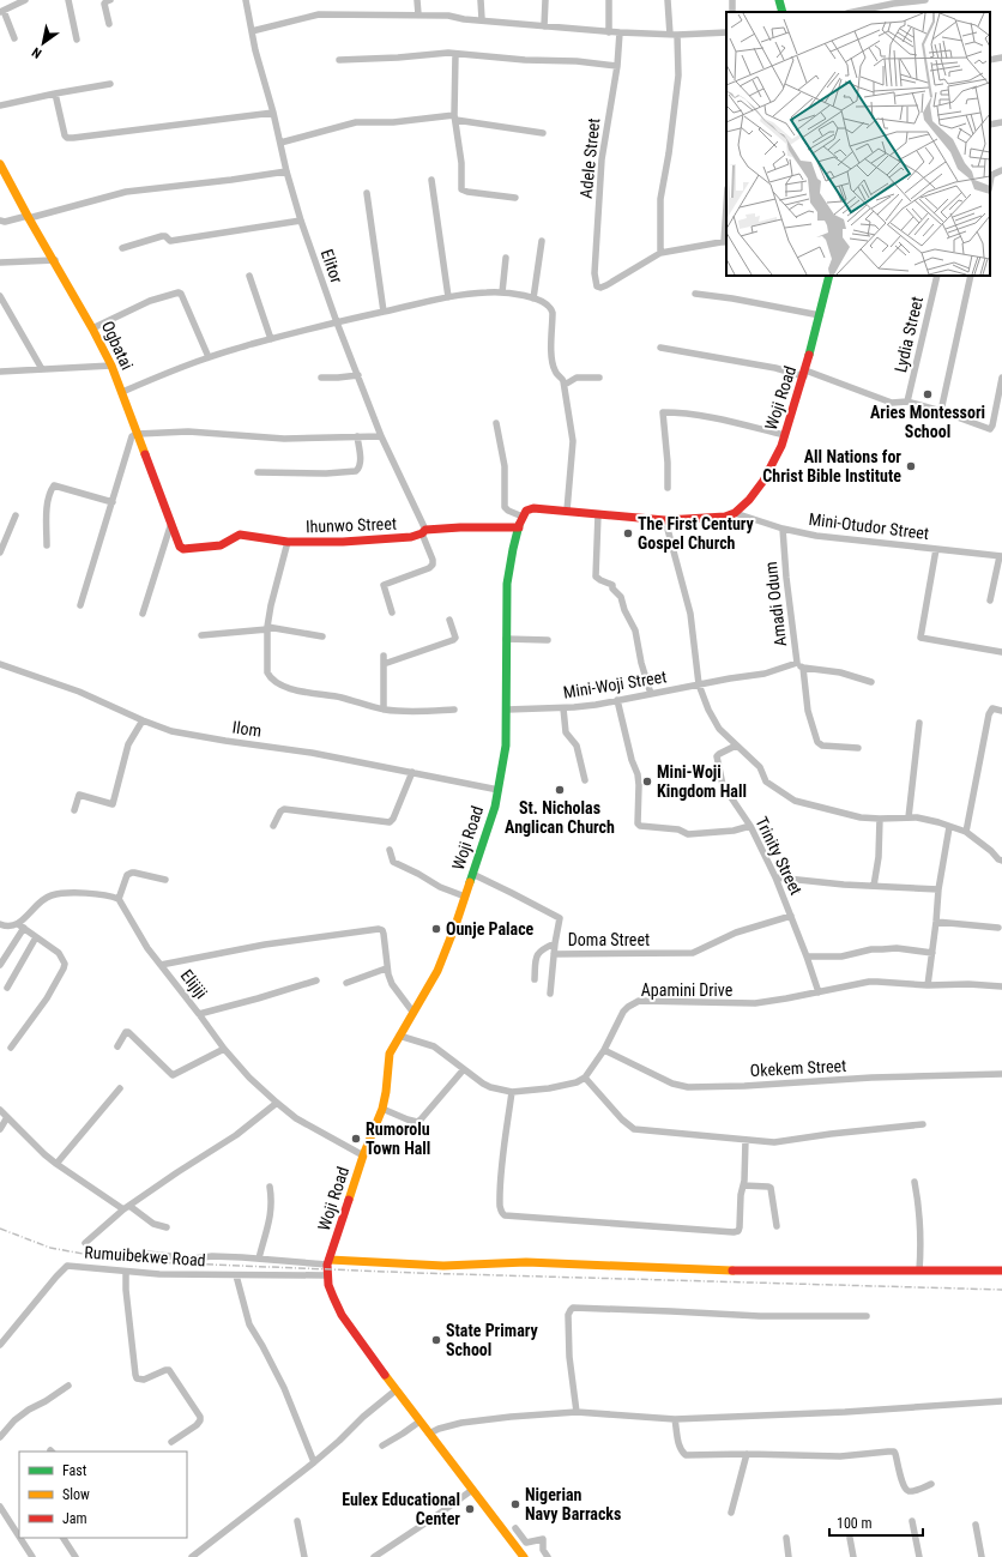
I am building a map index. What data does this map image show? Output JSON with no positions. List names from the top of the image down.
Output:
{
  "streets": {
    "main road": ["Ogbatai", "Woji Road", "Ihunwo Street"],
    "street": [
      "Adele Street",
      "Elitor",
      "Lydia Street",
      "Mini-Otudor Street",
      "Amadi Odum",
      "Mini-Woji Street",
      "Ilom",
      "Trinity Street",
      "Doma Street",
      "Elijiji",
      "Apamini Drive",
      "Okekem Street",
      "Rumuibekwe Road"
    ]
  },
  "crossings": [
    ["Elitor", "Ihunwo Street"],
    ["Ogbatai", "Ihunwo Street"],
    ["Woji Road", "Ihunwo Street"],
    ["Woji Road", "Mini-Otudor Street"],
    ["Woji Road", "Mini-Woji Street"],
    ["Woji Road", "Ilom"],
    ["Woji Road", "Doma Street"],
    ["Woji Road", "Elijiji"],
    ["Woji Road", "Rumuibekwe Road"],
    ["Mini-Otudor Street", "Amadi Odum"],
    ["Amadi Odum", "Mini-Woji Street"],
    ["Trinity Street", "Doma Street"],
    ["Trinity Street", "Apamini Drive"],
    ["Apamini Drive", "Okekem Street"]
  ],
  "places": [
    "Aries Montessori School",
    "All Nations for Christ Bible Institute",
    "The First Century Gospel Church",
    "Mini-Woji Kingdom Hall",
    "St. Nicholas Anglican Church",
    "Ounje Palace",
    "Rumorolu Town Hall",
    "State Primary School",
    "Nigerian Navy Barracks",
    "Eulex Educational Center"
  ],
  "legend": ["Fast", "Slow", "Jam"],
  "scale_bar": "100 m",
  "north": "bottom left"
}
